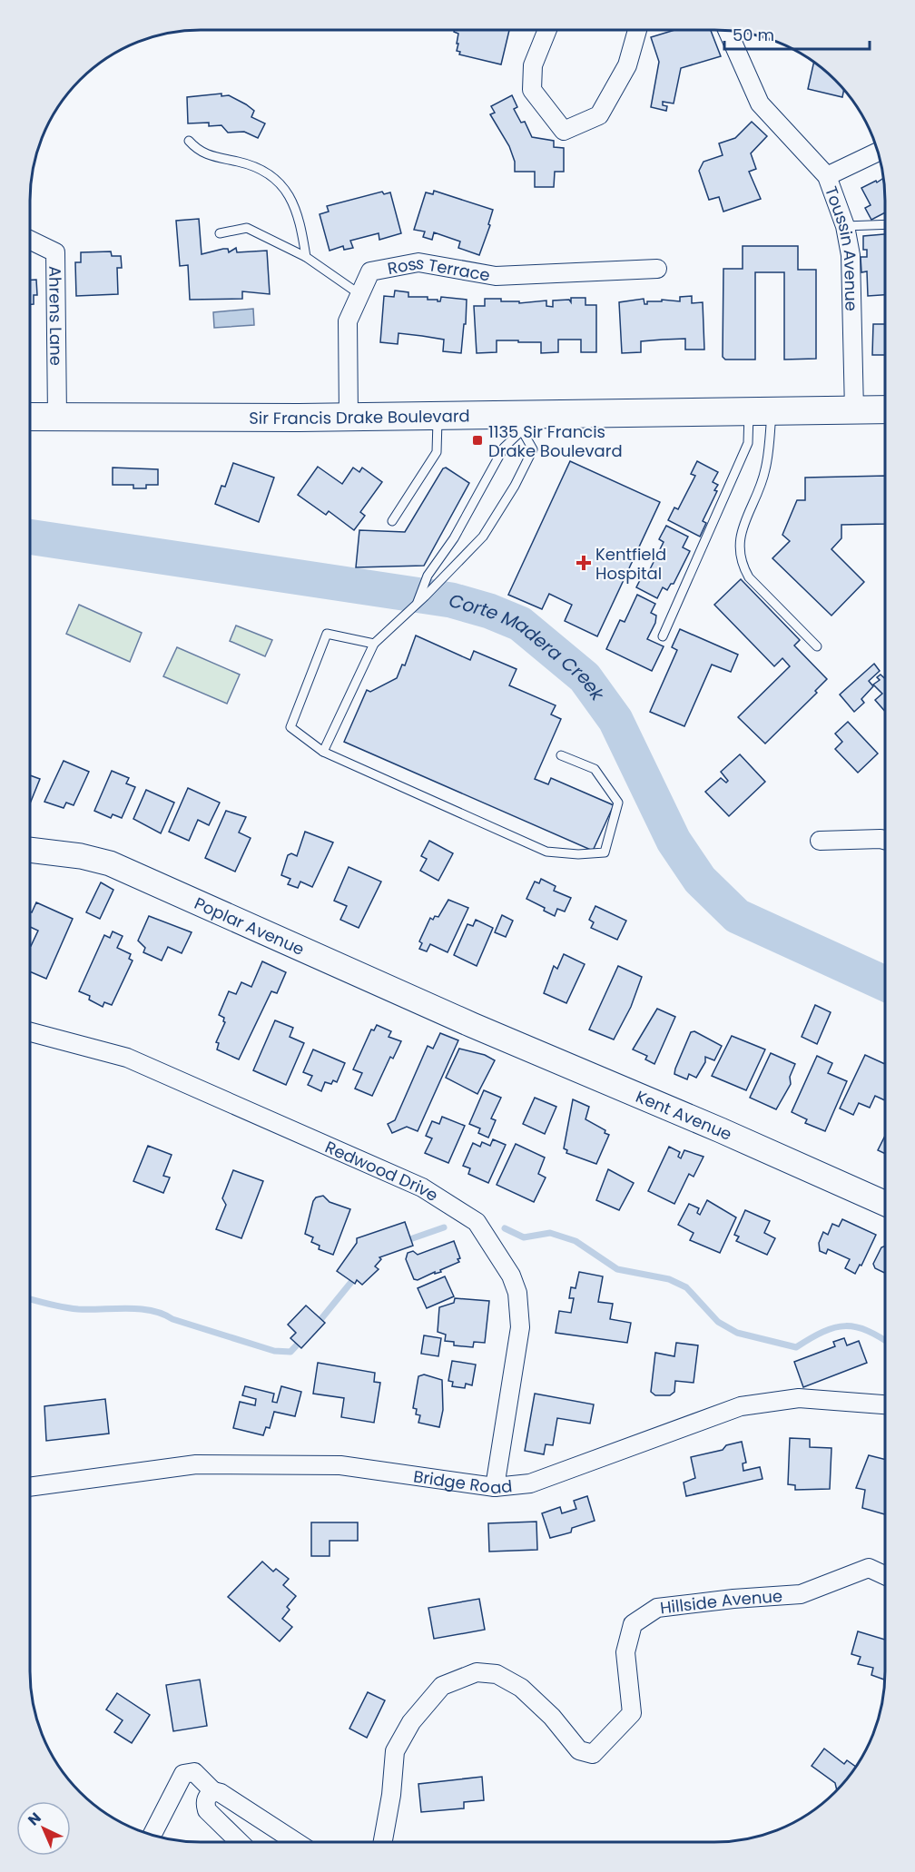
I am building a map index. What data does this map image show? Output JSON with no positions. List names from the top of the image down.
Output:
{
  "streets": {
    "main road": ["Sir Francis Drake Boulevard"],
    "street": [
      "Toussin Avenue",
      "Ross Terrace",
      "Ahrens Lane",
      "Poplar Avenue",
      "Kent Avenue",
      "Redwood Drive",
      "Bridge Road",
      "Hillside Avenue"
    ]
  },
  "crossings": [
    ["Toussin Avenue", "Sir Francis Drake Boulevard"],
    ["Ross Terrace", "Sir Francis Drake Boulevard"],
    ["Ahrens Lane", "Sir Francis Drake Boulevard"],
    ["Poplar Avenue", "Kent Avenue"],
    ["Redwood Drive", "Bridge Road"]
  ],
  "water": ["Corte Madera Creek"],
  "places": {
    "transit": ["1135 Sir Francis Drake Boulevard"],
    "health": ["Kentfield Hospital"]
  },
  "scale_bar": "50 m",
  "north": "top left"
}
